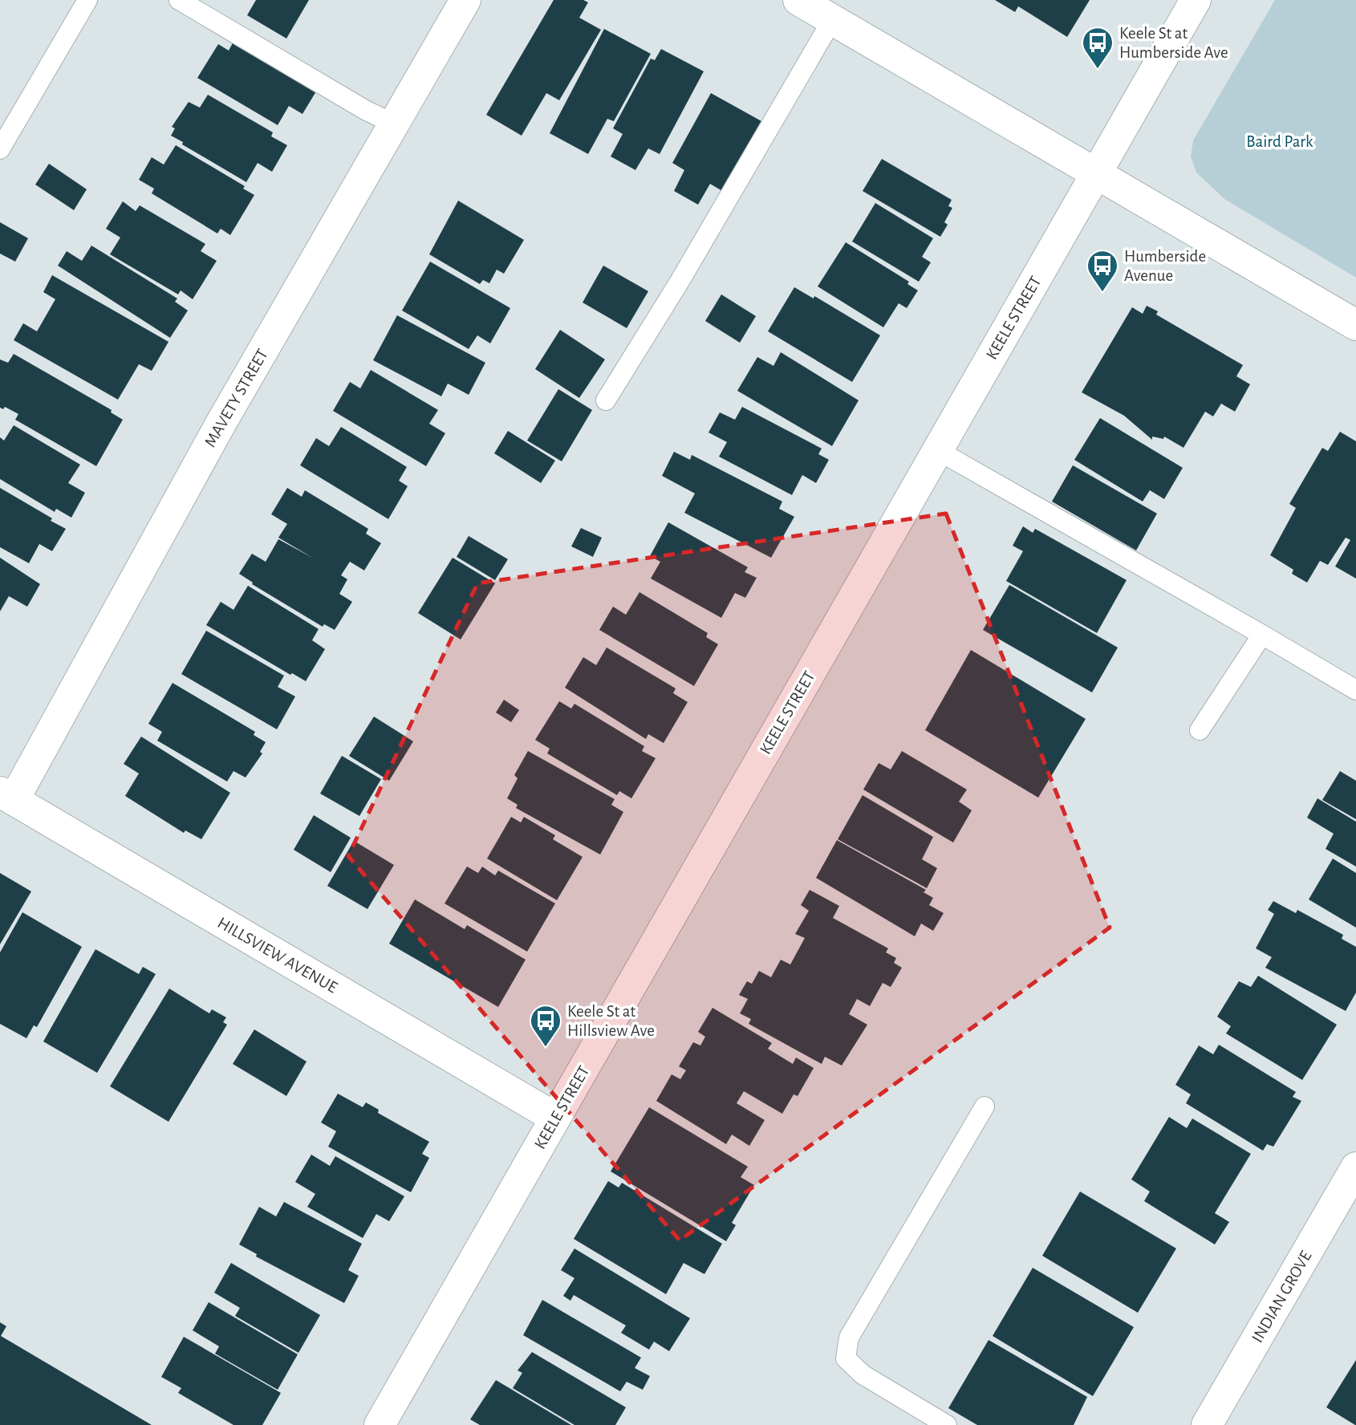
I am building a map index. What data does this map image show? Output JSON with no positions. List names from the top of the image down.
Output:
{
  "streets": {
    "street": [
      "KEELE STREET",
      "MAVETY STREET",
      "HILLSVIEW AVENUE",
      "INDIAN GROVE"
    ]
  },
  "crossings": [
    ["KEELE STREET", "HILLSVIEW AVENUE"],
    ["MAVETY STREET", "HILLSVIEW AVENUE"]
  ],
  "parks": ["Baird Park"],
  "places": {
    "bus stop": ["Keele St at Humberside Ave", "Humberside Avenue", "Keele St at Hillsview Ave"]
  }
}
